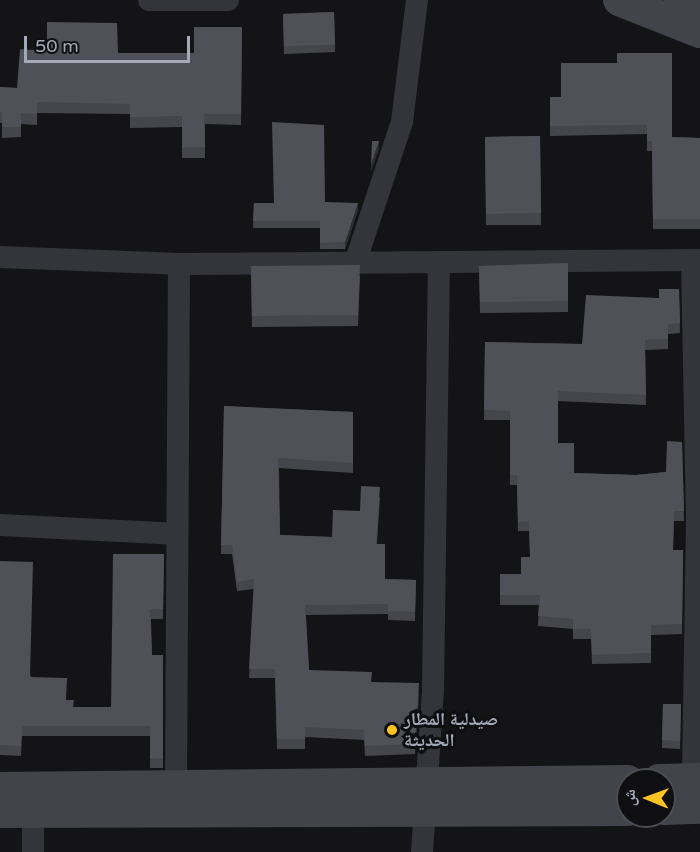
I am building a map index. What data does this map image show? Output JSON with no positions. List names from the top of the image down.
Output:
{
  "places": ["صيدلية المطار الحديثة"],
  "scale_bar": "50 m",
  "north": "left"
}
